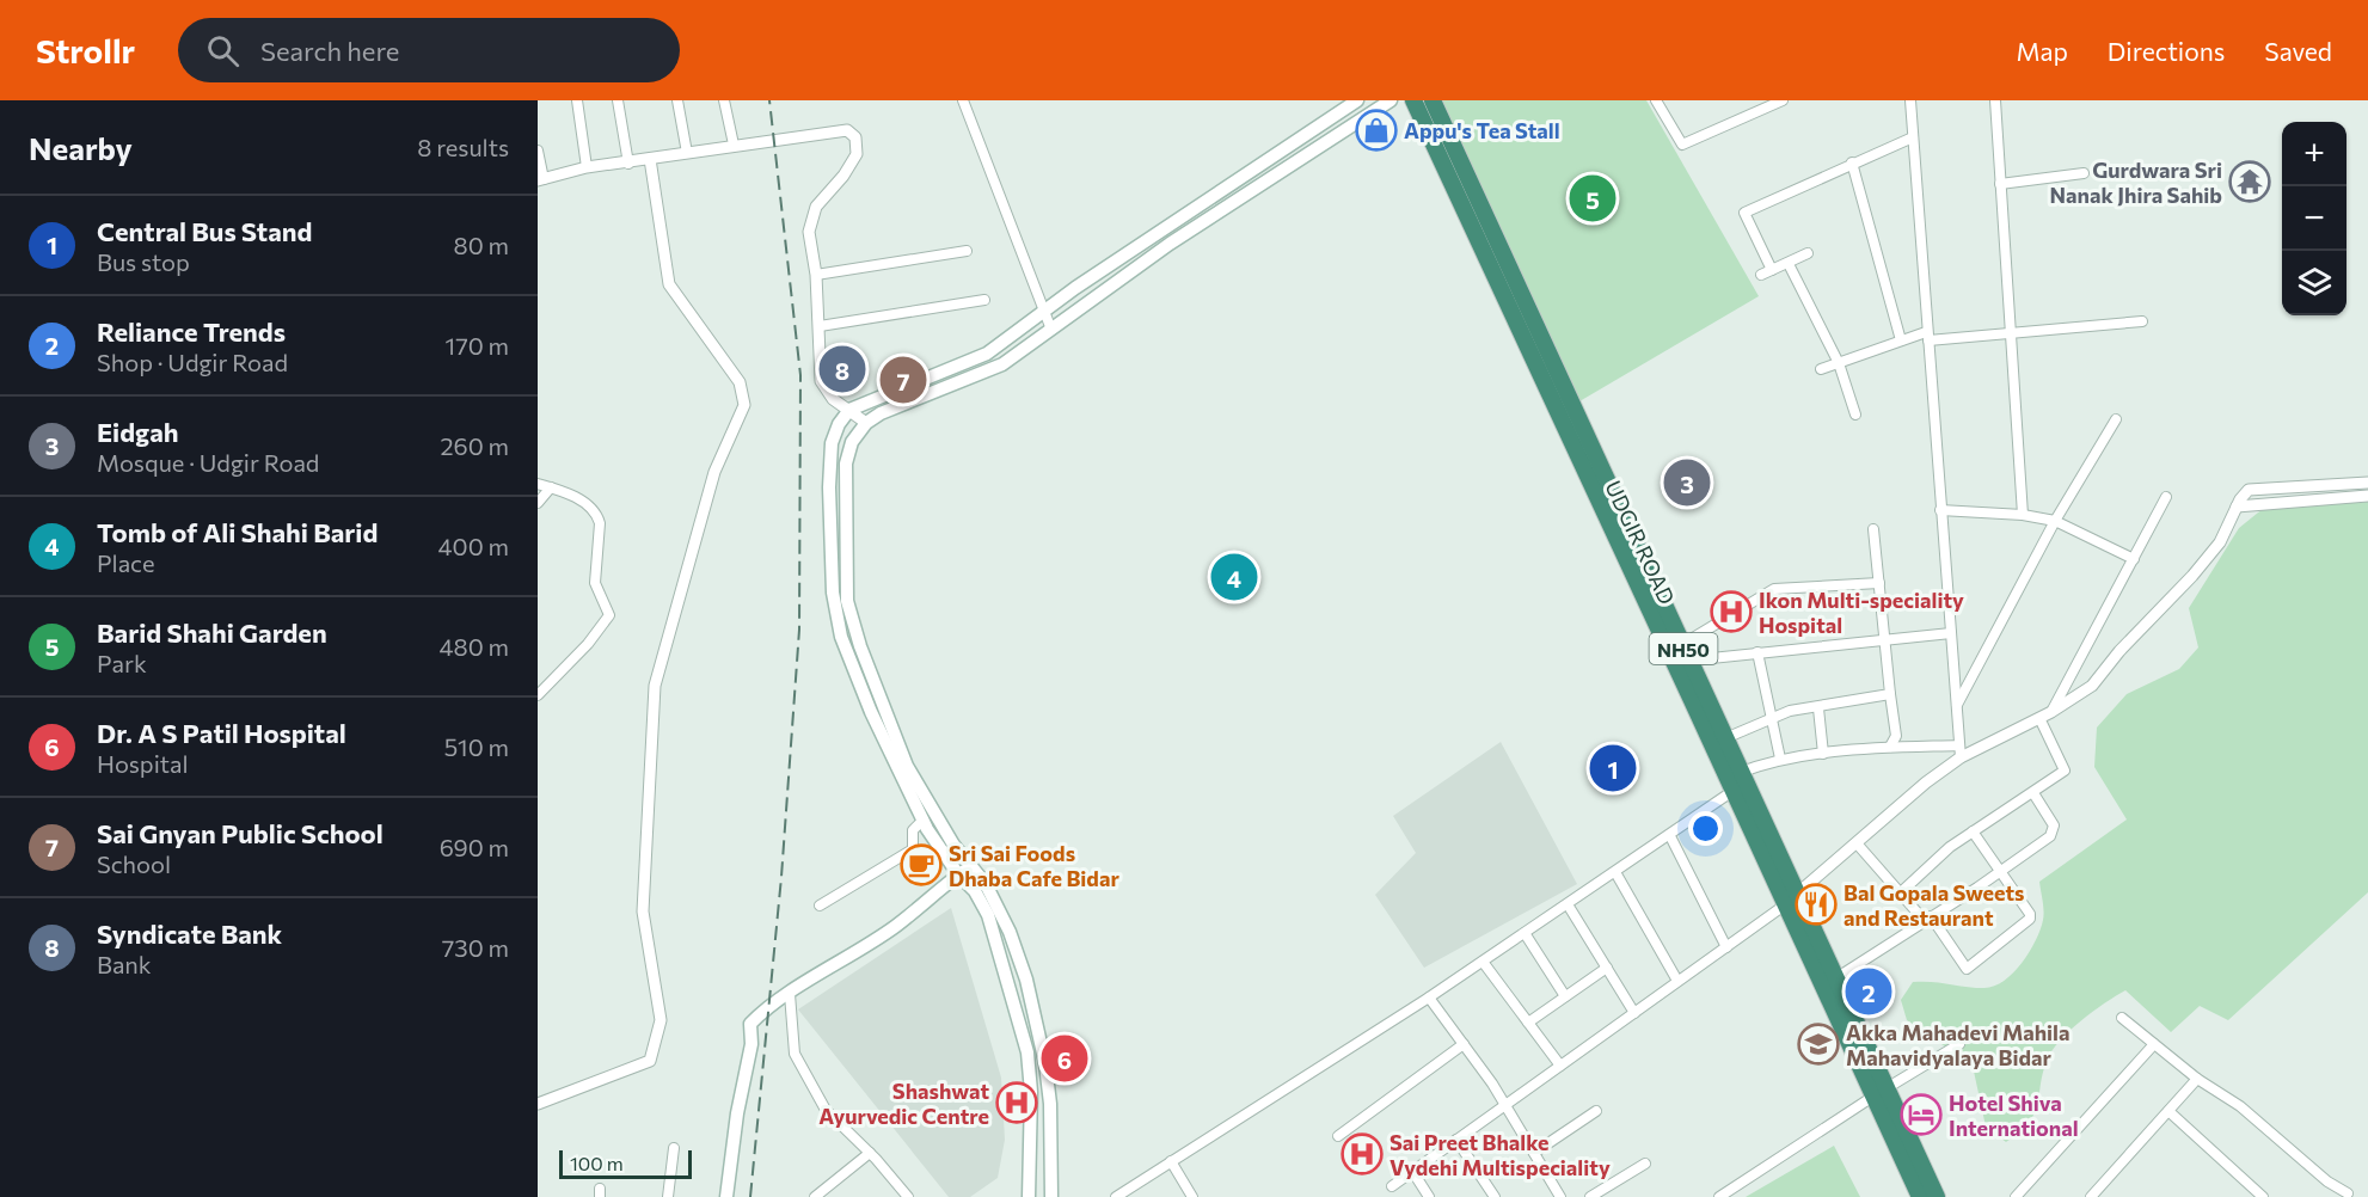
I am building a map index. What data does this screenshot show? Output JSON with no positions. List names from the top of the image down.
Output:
{
  "streets": {
    "highway": ["UDGIR ROAD", "NH50"]
  },
  "places": {
    "shop": ["Appu's Tea Stall"],
    "temple": ["Gurdwara Sri Nanak Jhira Sahib"],
    "hospital": ["Ikon Multi-speciality Hospital", "Shashwat Ayurvedic Centre", "Sai Preet Bhalke Vydehi Multispeciality"],
    "cafe": ["Sri Sai Foods Dhaba Cafe Bidar"],
    "restaurant": ["Bal Gopala Sweets and Restaurant"],
    "school or university": ["Akka Mahadevi Mahila Mahavidyalaya Bidar"],
    "hotel": ["Hotel Shiva International"]
  },
  "scale_bar": "100 m",
  "page": {
    "header": "Strollr",
    "search": "Search here",
    "nav": ["Map", "Directions", "Saved"],
    "heading": ["Nearby", "8 results"],
    "map_buttons": ["+", "−"],
    "pins": [
      "5",
      "8",
      "7",
      "3",
      "4",
      "1",
      "2",
      "6"
    ],
    "list": [
      {
        "mark": "1",
        "name": "Central Bus Stand",
        "note": "Bus stop",
        "value": "80 m"
      },
      {
        "mark": "2",
        "name": "Reliance Trends",
        "note": "Shop · Udgir Road",
        "value": "170 m"
      },
      {
        "mark": "3",
        "name": "Eidgah",
        "note": "Mosque · Udgir Road",
        "value": "260 m"
      },
      {
        "mark": "4",
        "name": "Tomb of Ali Shahi Barid",
        "note": "Place",
        "value": "400 m"
      },
      {
        "mark": "5",
        "name": "Barid Shahi Garden",
        "note": "Park",
        "value": "480 m"
      },
      {
        "mark": "6",
        "name": "Dr. A S Patil Hospital",
        "note": "Hospital",
        "value": "510 m"
      },
      {
        "mark": "7",
        "name": "Sai Gnyan Public School",
        "note": "School",
        "value": "690 m"
      },
      {
        "mark": "8",
        "name": "Syndicate Bank",
        "note": "Bank",
        "value": "730 m"
      }
    ],
    "scale": "100 m"
  }
}
